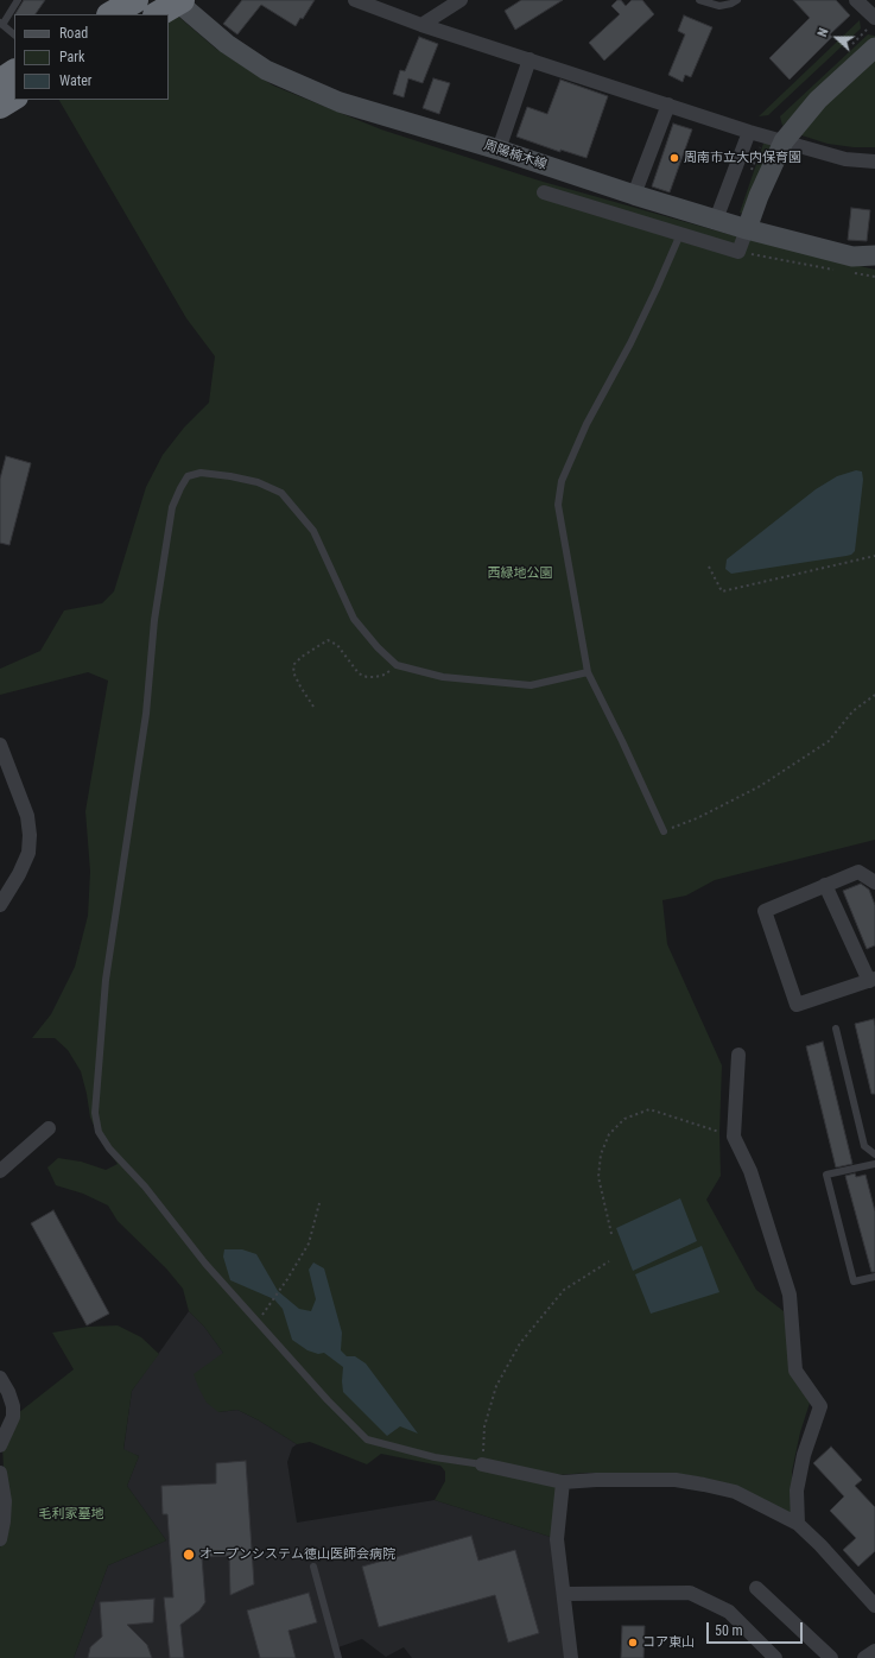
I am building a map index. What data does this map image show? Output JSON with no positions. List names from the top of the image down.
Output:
{
  "streets": {
    "street": ["周陽楠木線"]
  },
  "parks": ["西緑地公園", "毛利家墓地"],
  "places": ["周南市立大内保育園", "オープンシステム徳山医師会病院", "コア東山"],
  "legend": ["Road", "Park", "Water"],
  "scale_bar": "50 m",
  "north": "left"
}
